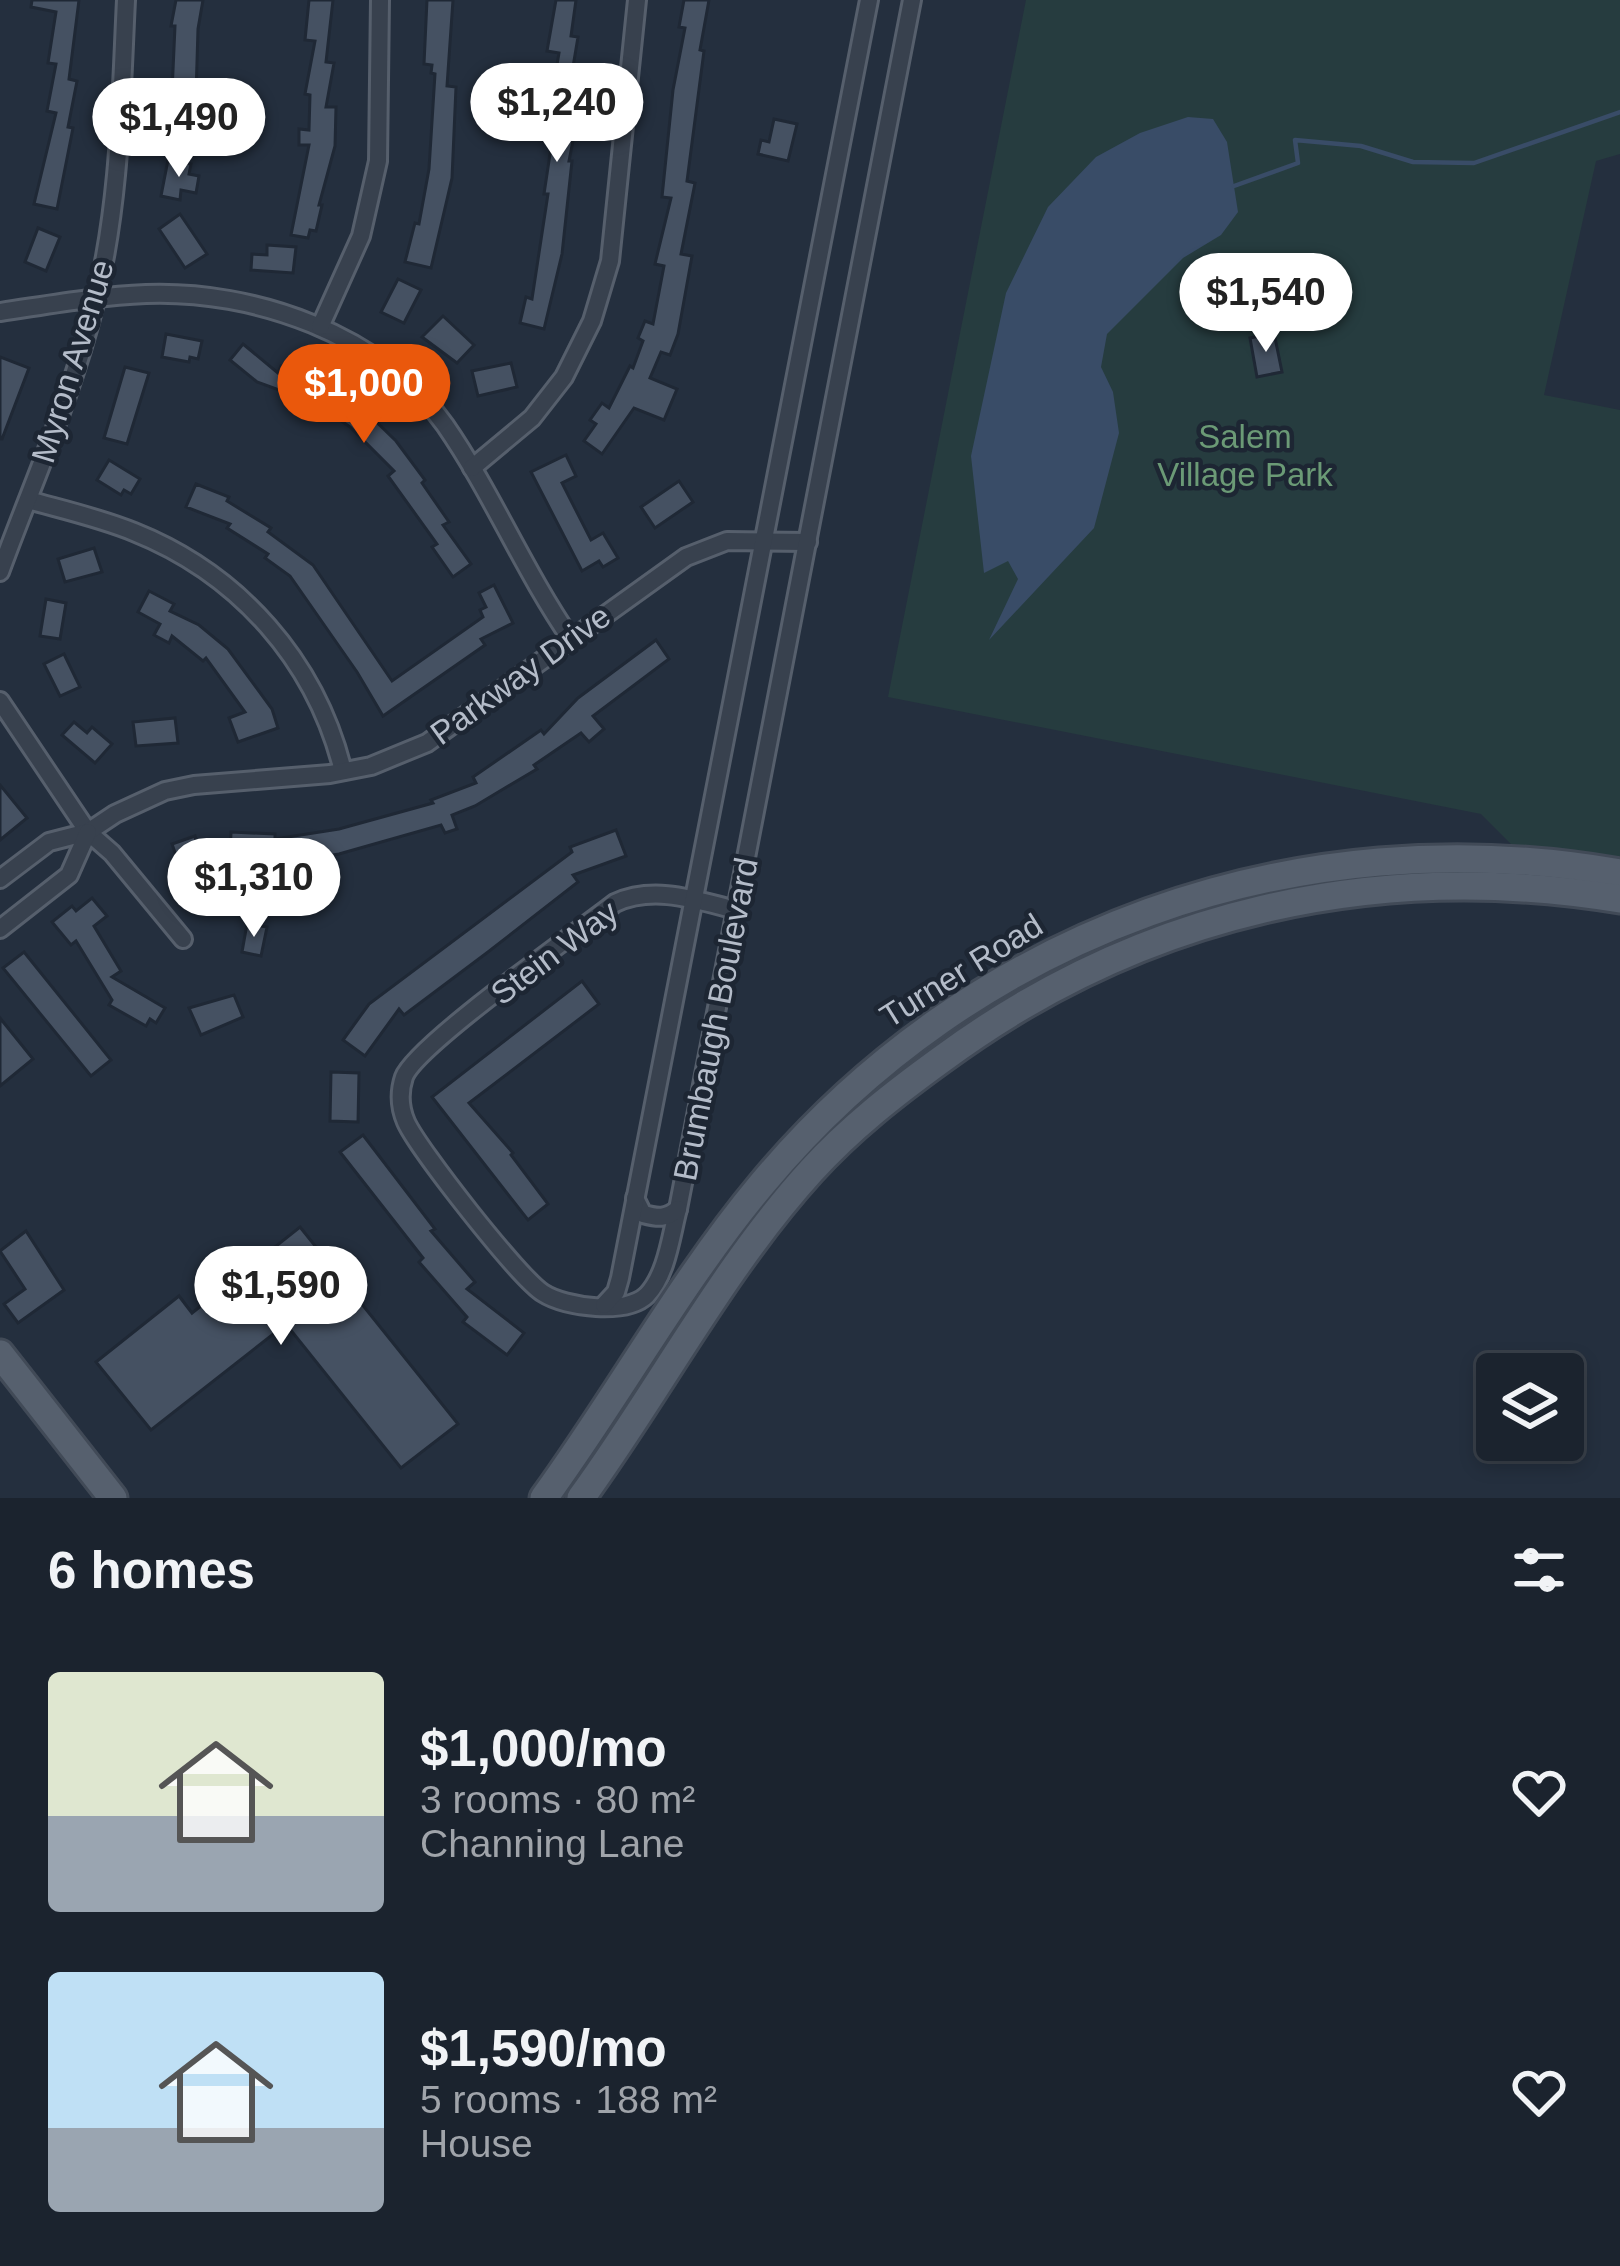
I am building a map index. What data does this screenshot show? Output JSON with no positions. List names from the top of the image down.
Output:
{
  "streets": {
    "main road": ["Turner Road"],
    "street": [
      "Myron Avenue",
      "Parkway Drive",
      "Stein Way",
      "Brumbaugh Boulevard"
    ]
  },
  "crossings": [
    ["Parkway Drive", "Brumbaugh Boulevard"],
    ["Stein Way", "Brumbaugh Boulevard"]
  ],
  "parks": ["Salem Village Park"],
  "page": {
    "price": [
      "$1,240",
      "$1,490",
      "$1,540",
      "$1,000",
      "$1,310",
      "$1,590"
    ],
    "heading": "6 homes",
    "list": [
      {
        "name": "$1,000/mo",
        "note": "3 rooms · 80 m² · Channing Lane"
      },
      {
        "name": "$1,590/mo",
        "note": "5 rooms · 188 m² · House"
      }
    ]
  }
}
